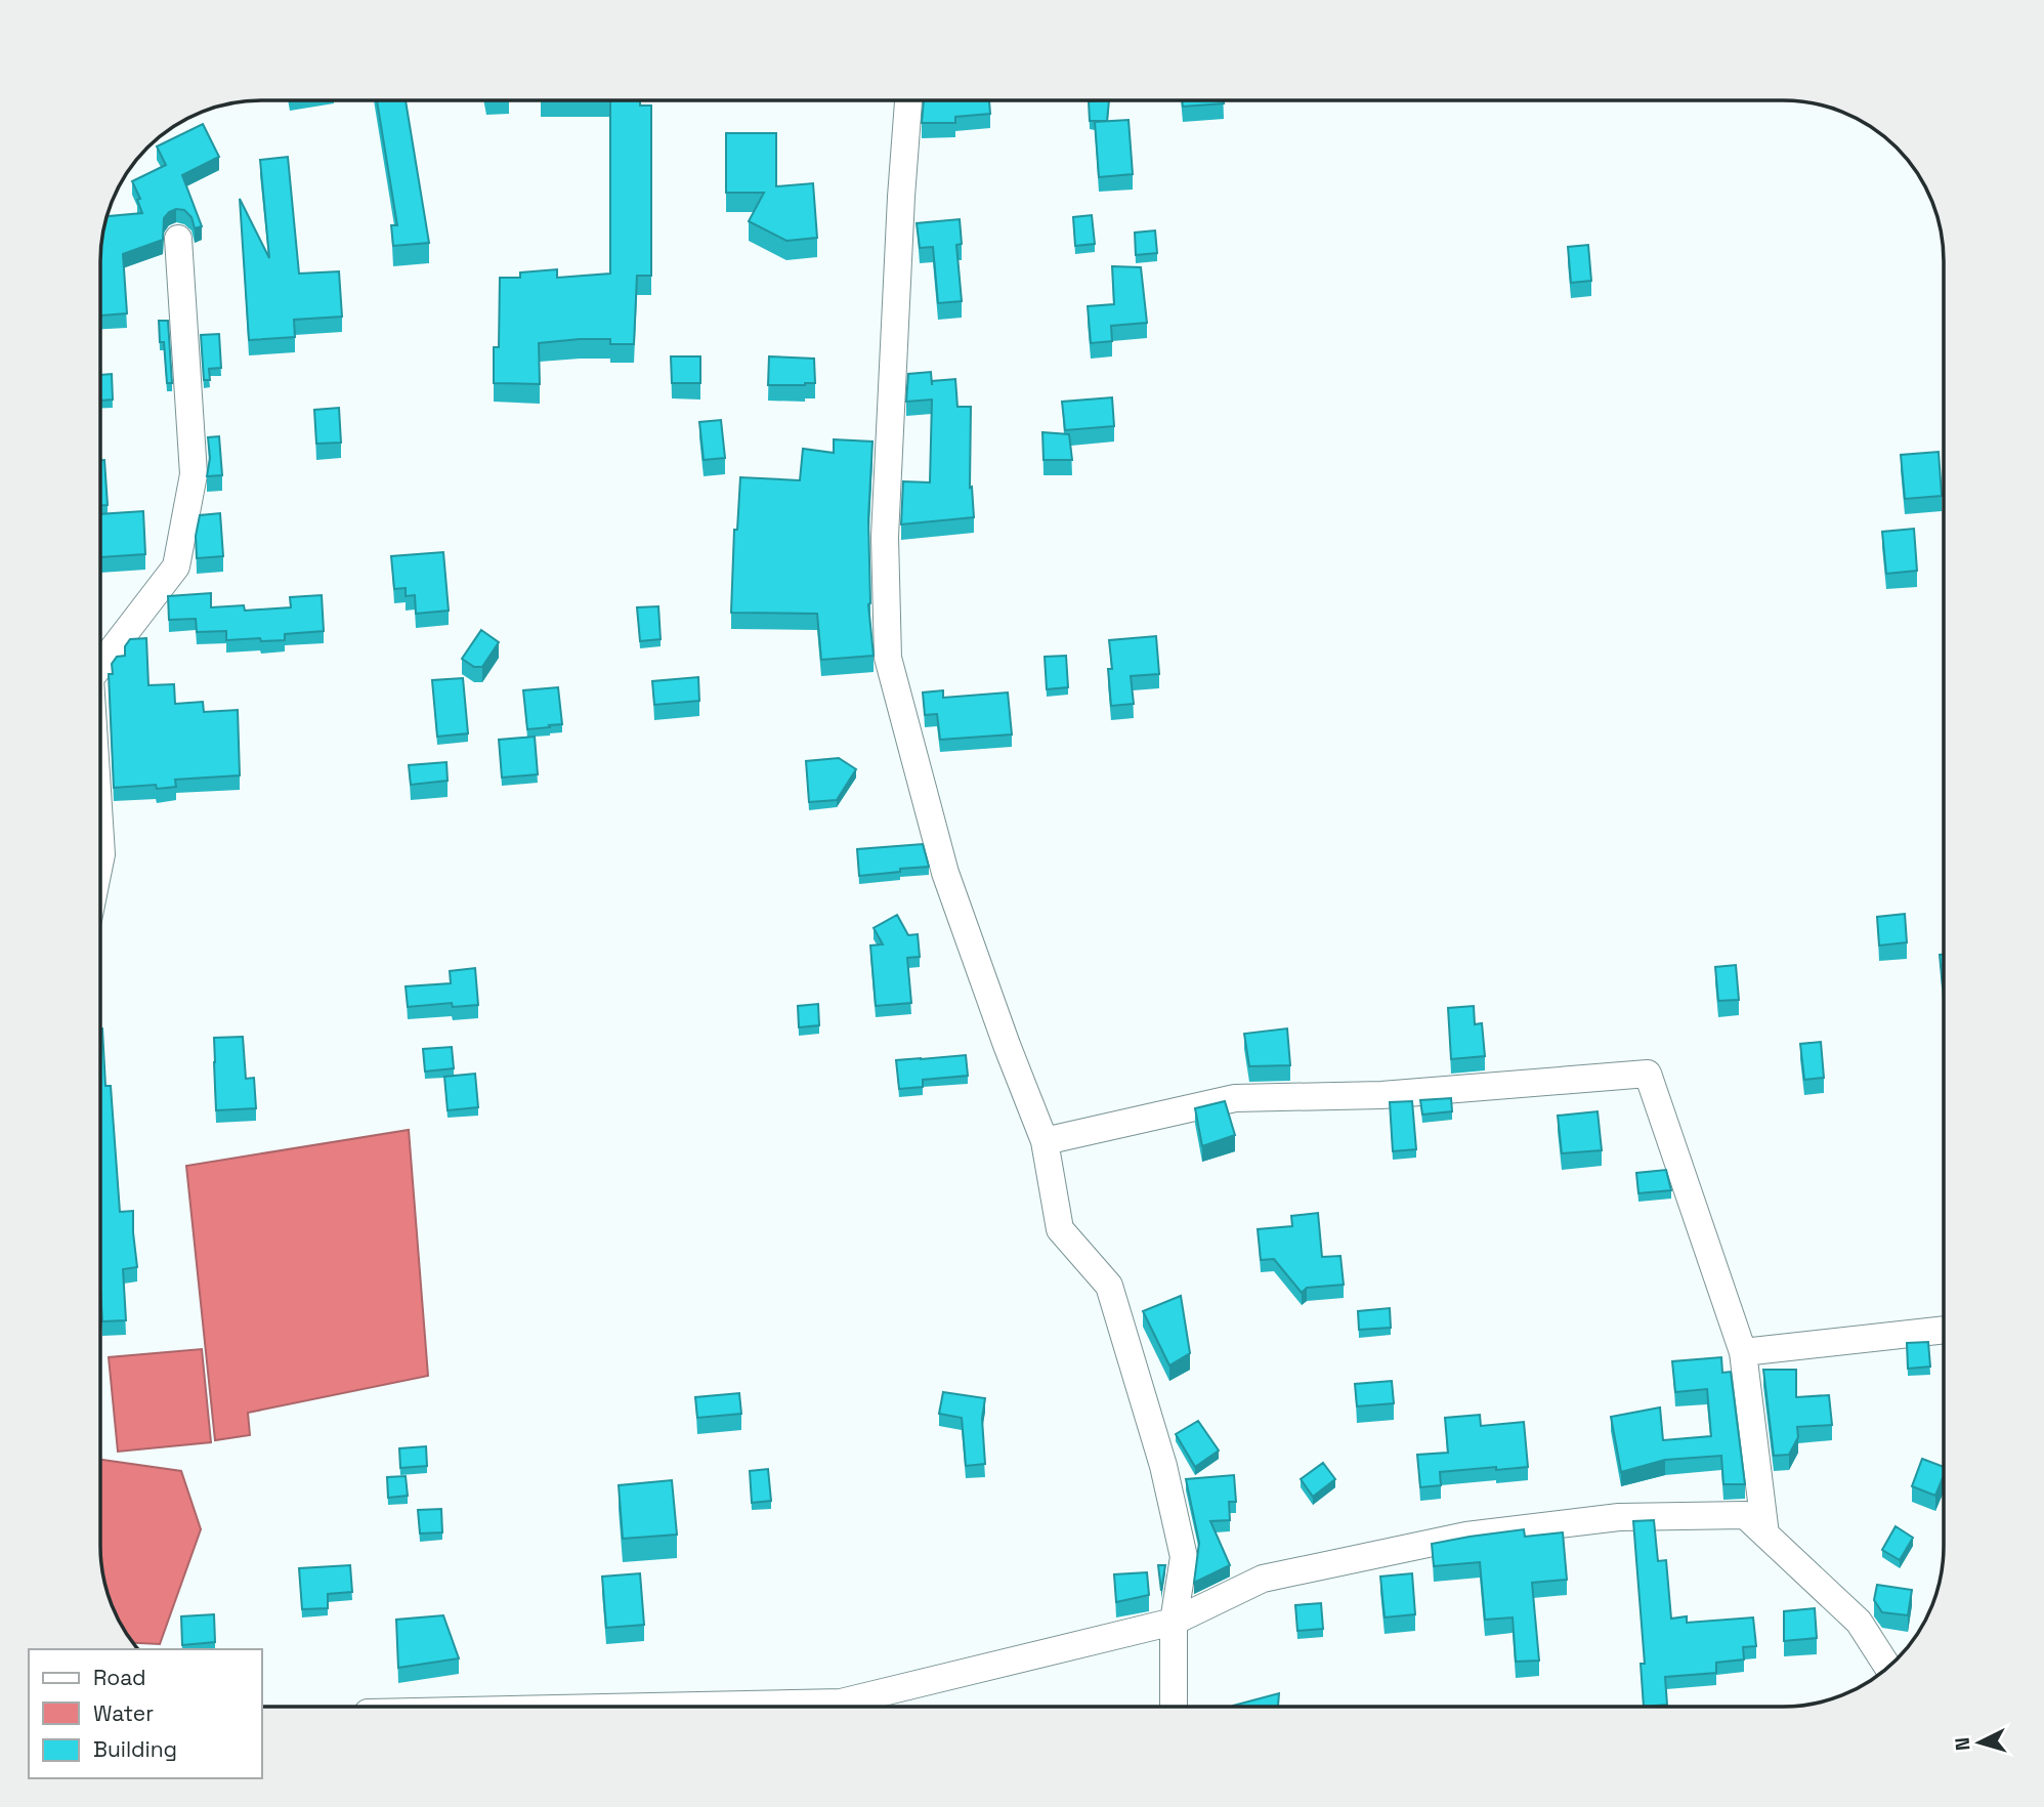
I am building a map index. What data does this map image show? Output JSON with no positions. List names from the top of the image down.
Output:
{
  "legend": ["Road", "Water", "Building"],
  "north": "left"
}
